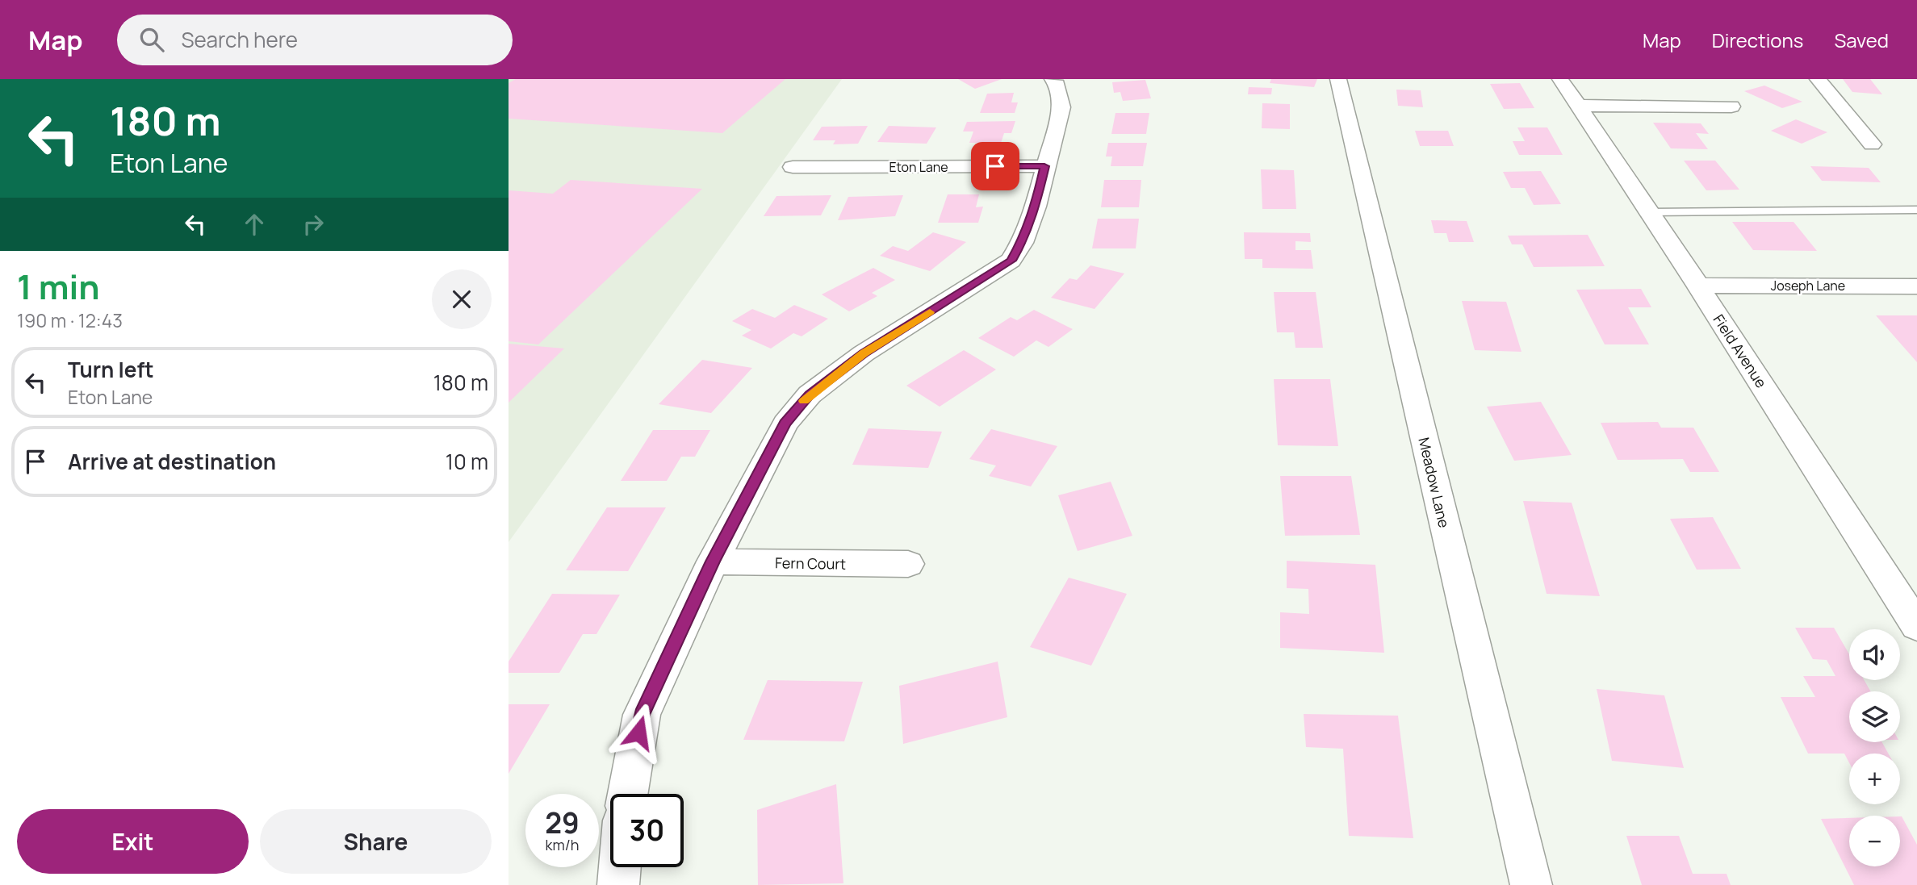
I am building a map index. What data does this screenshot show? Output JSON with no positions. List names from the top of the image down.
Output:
{
  "streets": {
    "street": [
      "Eton Lane",
      "Joseph Lane",
      "Field Avenue",
      "Meadow Lane",
      "Fern Court"
    ]
  },
  "crossings": [
    ["Joseph Lane", "Field Avenue"]
  ],
  "page": {
    "header": "Map",
    "search": "Search here",
    "nav": ["Map", "Directions", "Saved"],
    "turn": ["180 m", "Eton Lane"],
    "heading": ["1 min", "190 m · 12:43"],
    "list": [
      {
        "name": "Turn left",
        "note": "Eton Lane",
        "value": "180 m"
      },
      {
        "name": "Arrive at destination",
        "value": "10 m"
      }
    ],
    "map_buttons": ["+", "−"],
    "speed": "29 km/h",
    "limit": "30",
    "buttons": ["Exit", "Share"]
  }
}
